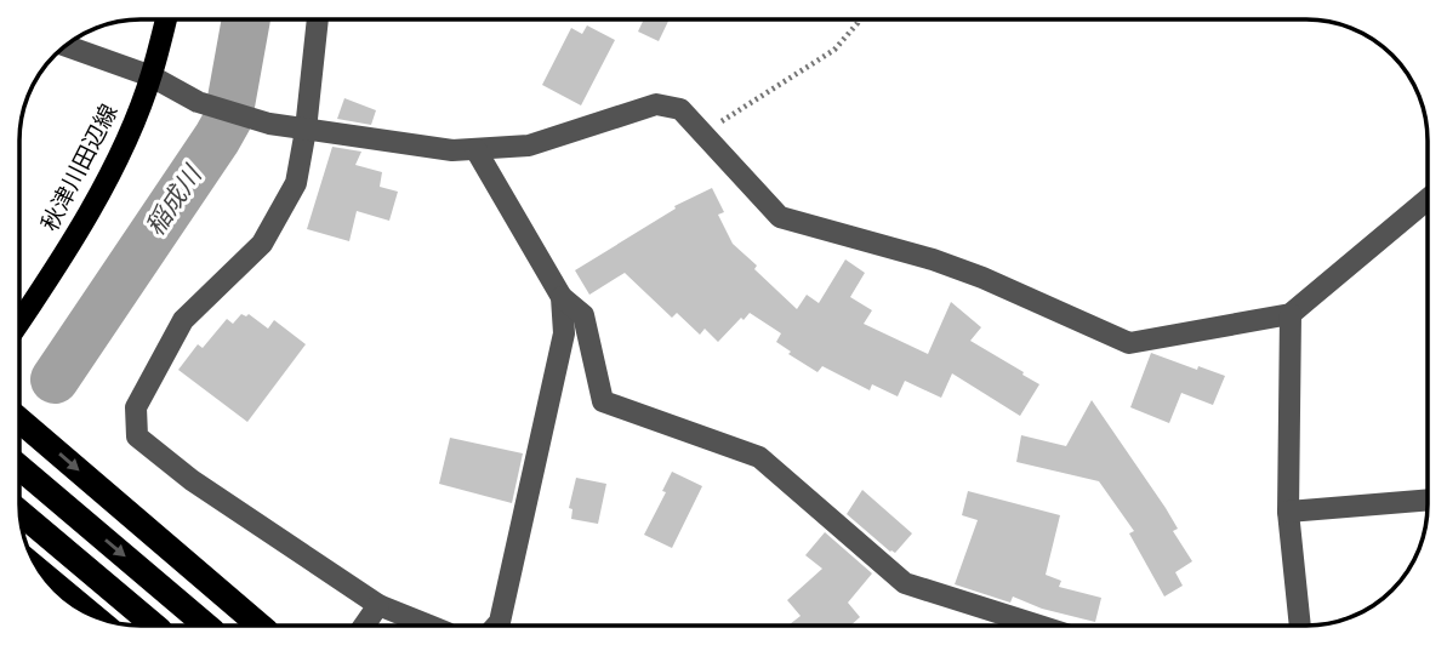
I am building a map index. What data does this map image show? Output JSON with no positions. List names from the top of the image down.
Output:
{
  "streets": {
    "main road": ["秋津川田辺線"]
  },
  "water": ["稲成川"]
}
